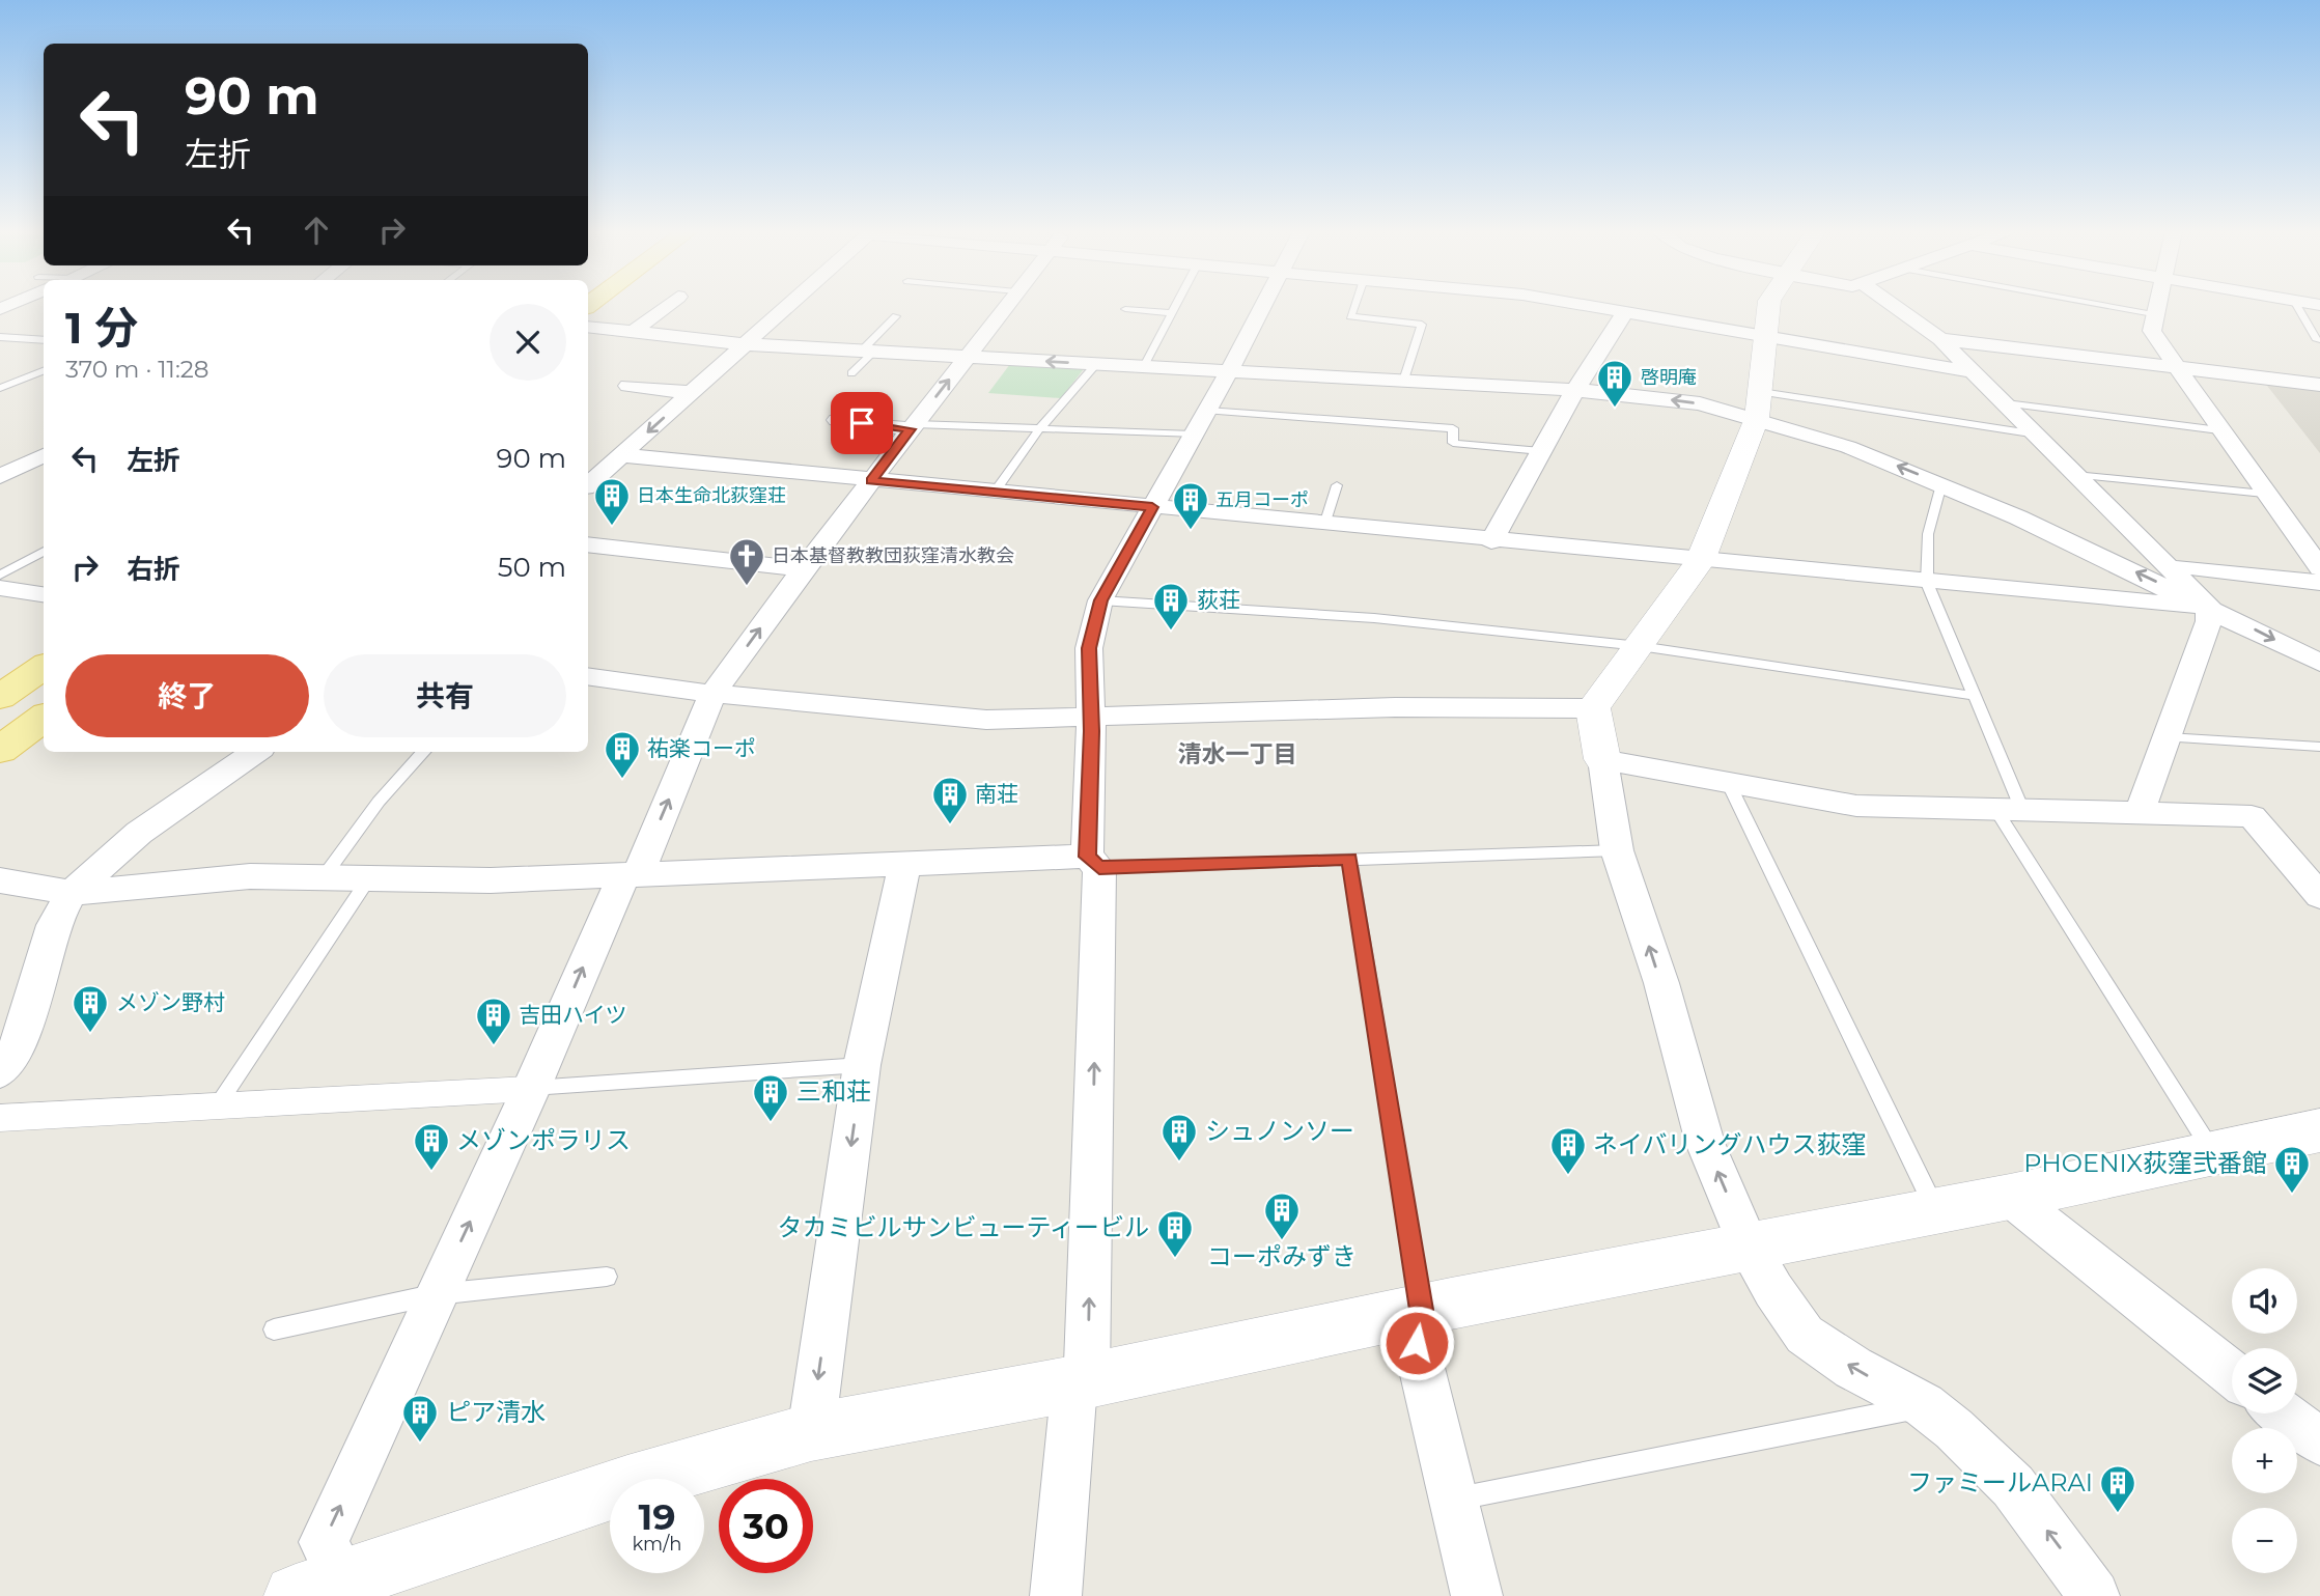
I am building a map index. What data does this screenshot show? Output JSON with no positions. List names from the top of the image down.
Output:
{
  "districts": ["清水一丁目"],
  "places": {
    "building": [
      "啓明庵",
      "日本生命北荻窪荘",
      "五月コーポ",
      "荻荘",
      "祐楽コーポ",
      "南荘",
      "メゾン野村",
      "吉田ハイツ",
      "三和荘",
      "シュノンソー",
      "メゾンポラリス",
      "ネイバリングハウス荻窪",
      "PHOENIX荻窪弐番館",
      "コーポみずき",
      "タカミビルサンビューティービル",
      "ピア清水",
      "ファミールARAI"
    ],
    "church": ["日本基督教教団荻窪清水教会"]
  },
  "page": {
    "turn": ["90 m", "左折"],
    "heading": ["1 分", "370 m · 11:28"],
    "list": [
      {
        "name": "左折",
        "value": "90 m"
      },
      {
        "name": "右折",
        "value": "50 m"
      }
    ],
    "buttons": ["終了", "共有"],
    "map_buttons": ["+", "−"],
    "speed": "19 km/h",
    "limit": "30"
  }
}
